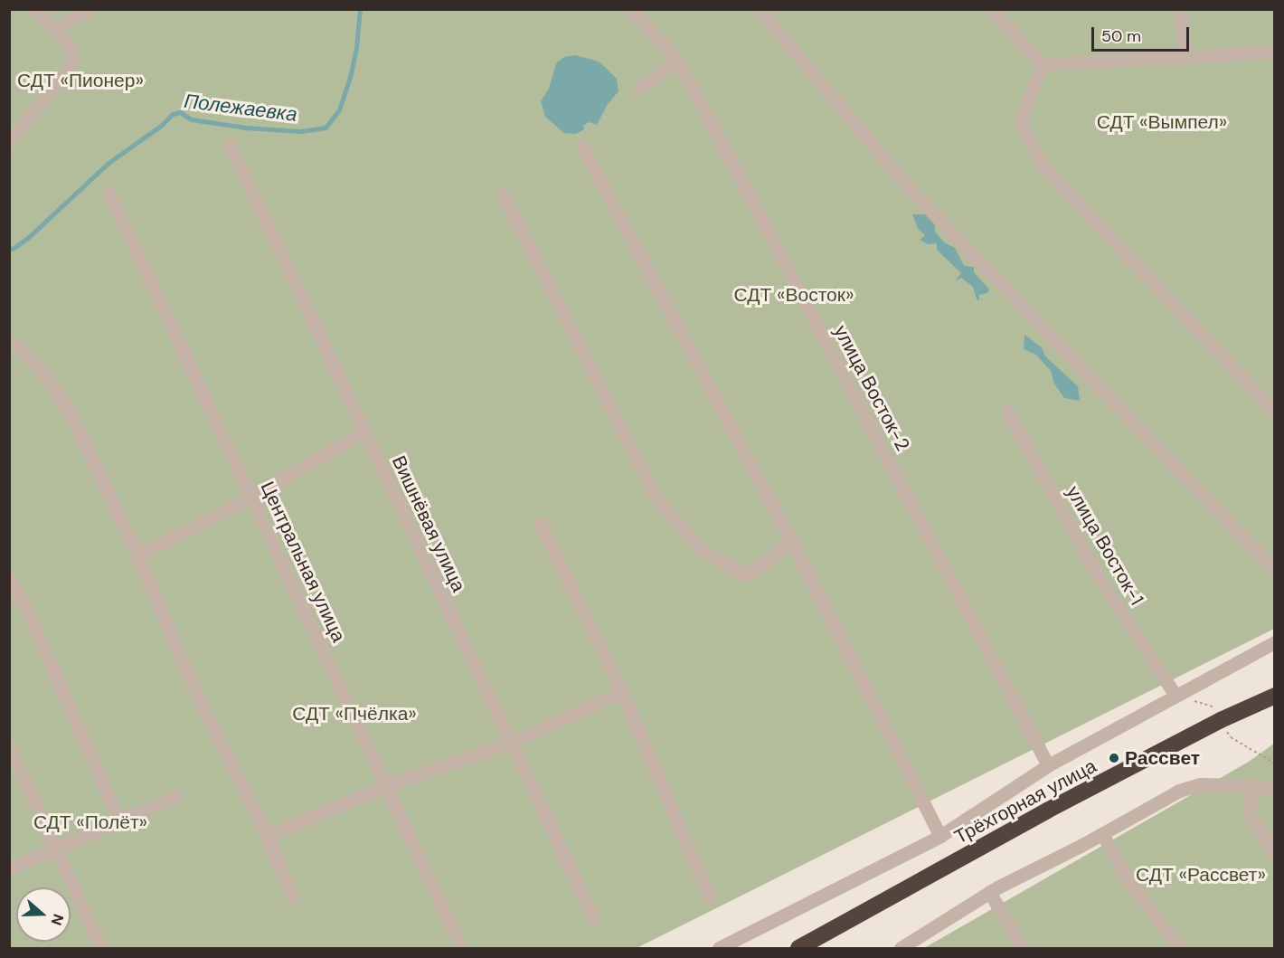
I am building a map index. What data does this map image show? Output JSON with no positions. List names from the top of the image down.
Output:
{
  "streets": {
    "highway": ["Трёхгорная улица"],
    "street": [
      "улица Восток-2",
      "Вишнёвая улица",
      "улица Восток-1",
      "Центральная улица"
    ]
  },
  "water": ["Полежаевка"],
  "parks": [
    "СДТ «Пионер»",
    "СДТ «Вымпел»",
    "СДТ «Восток»",
    "СДТ «Пчёлка»",
    "СДТ «Полёт»",
    "СДТ «Рассвет»"
  ],
  "places": ["Рассвет"],
  "scale_bar": "50 m",
  "north": "right"
}
